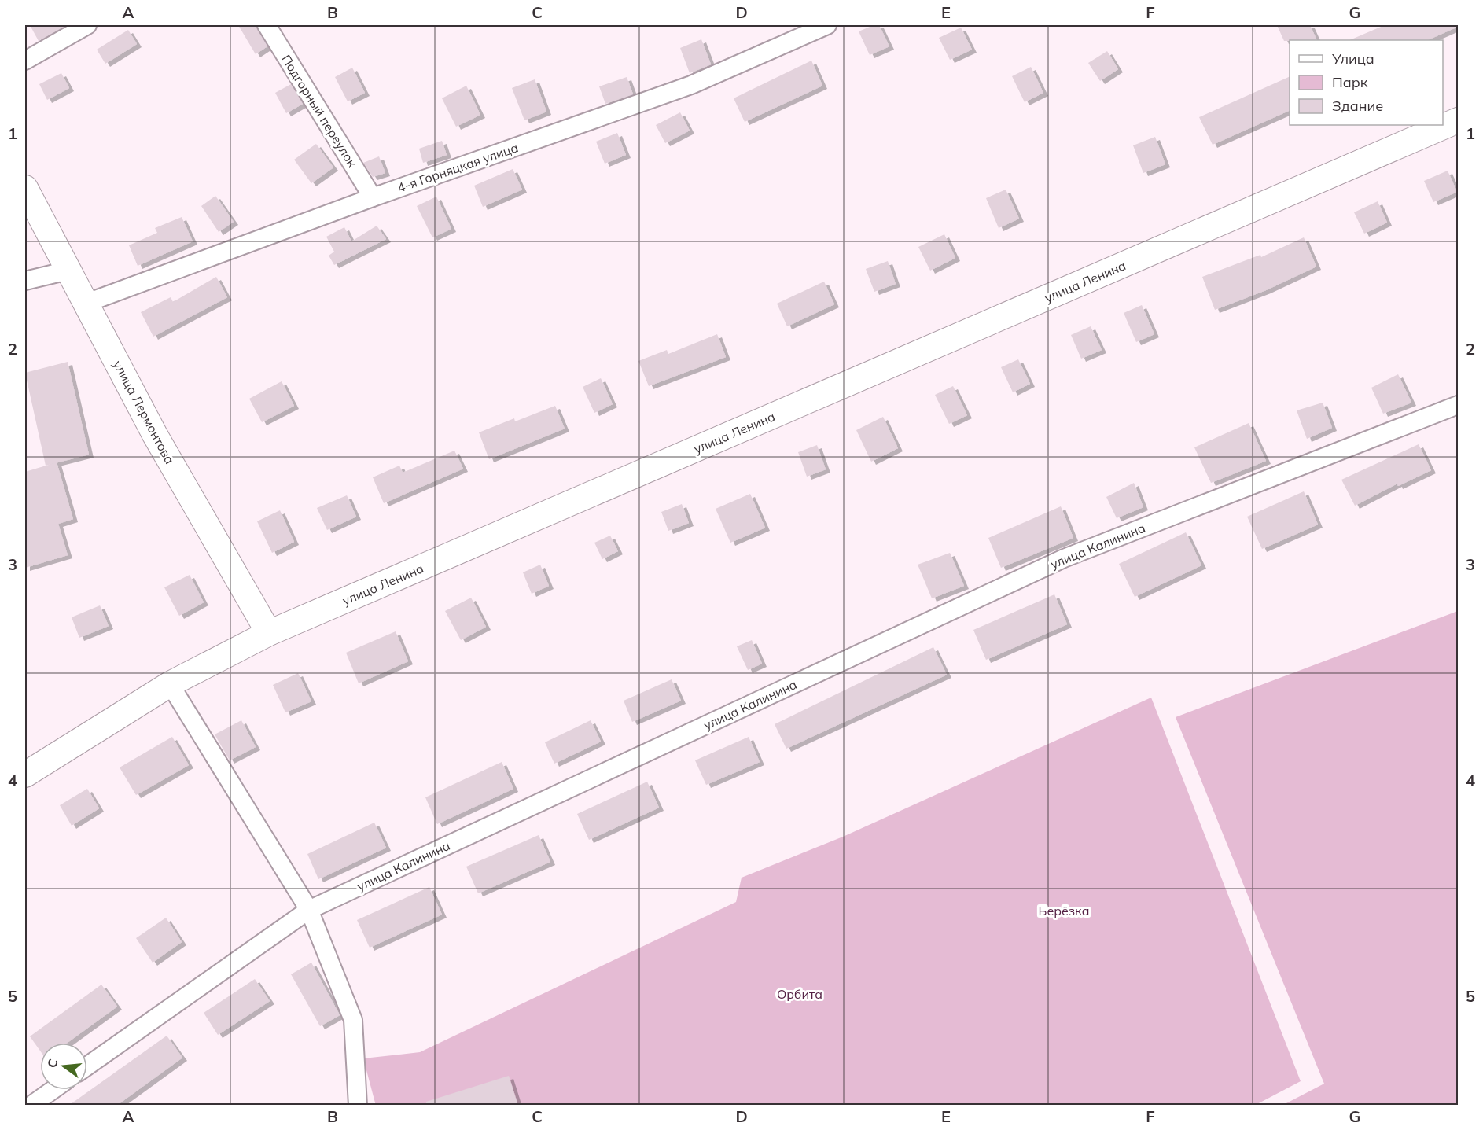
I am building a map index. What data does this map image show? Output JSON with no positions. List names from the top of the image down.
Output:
{
  "streets": {
    "main road": ["улица Ленина", "улица Лермонтова"],
    "street": ["Подгорный переулок", "4-я Горняцкая улица", "улица Калинина"]
  },
  "crossings": [
    ["Подгорный переулок", "4-я Горняцкая улица"],
    ["4-я Горняцкая улица", "улица Лермонтова"],
    ["улица Ленина", "улица Лермонтова"]
  ],
  "parks": ["Берёзка", "Орбита"],
  "legend": ["Улица", "Парк", "Здание"],
  "north": "left",
  "grid": {
    "columns": [
      "A",
      "B",
      "C",
      "D",
      "E",
      "F",
      "G"
    ],
    "rows": [
      "1",
      "2",
      "3",
      "4",
      "5"
    ]
  }
}
